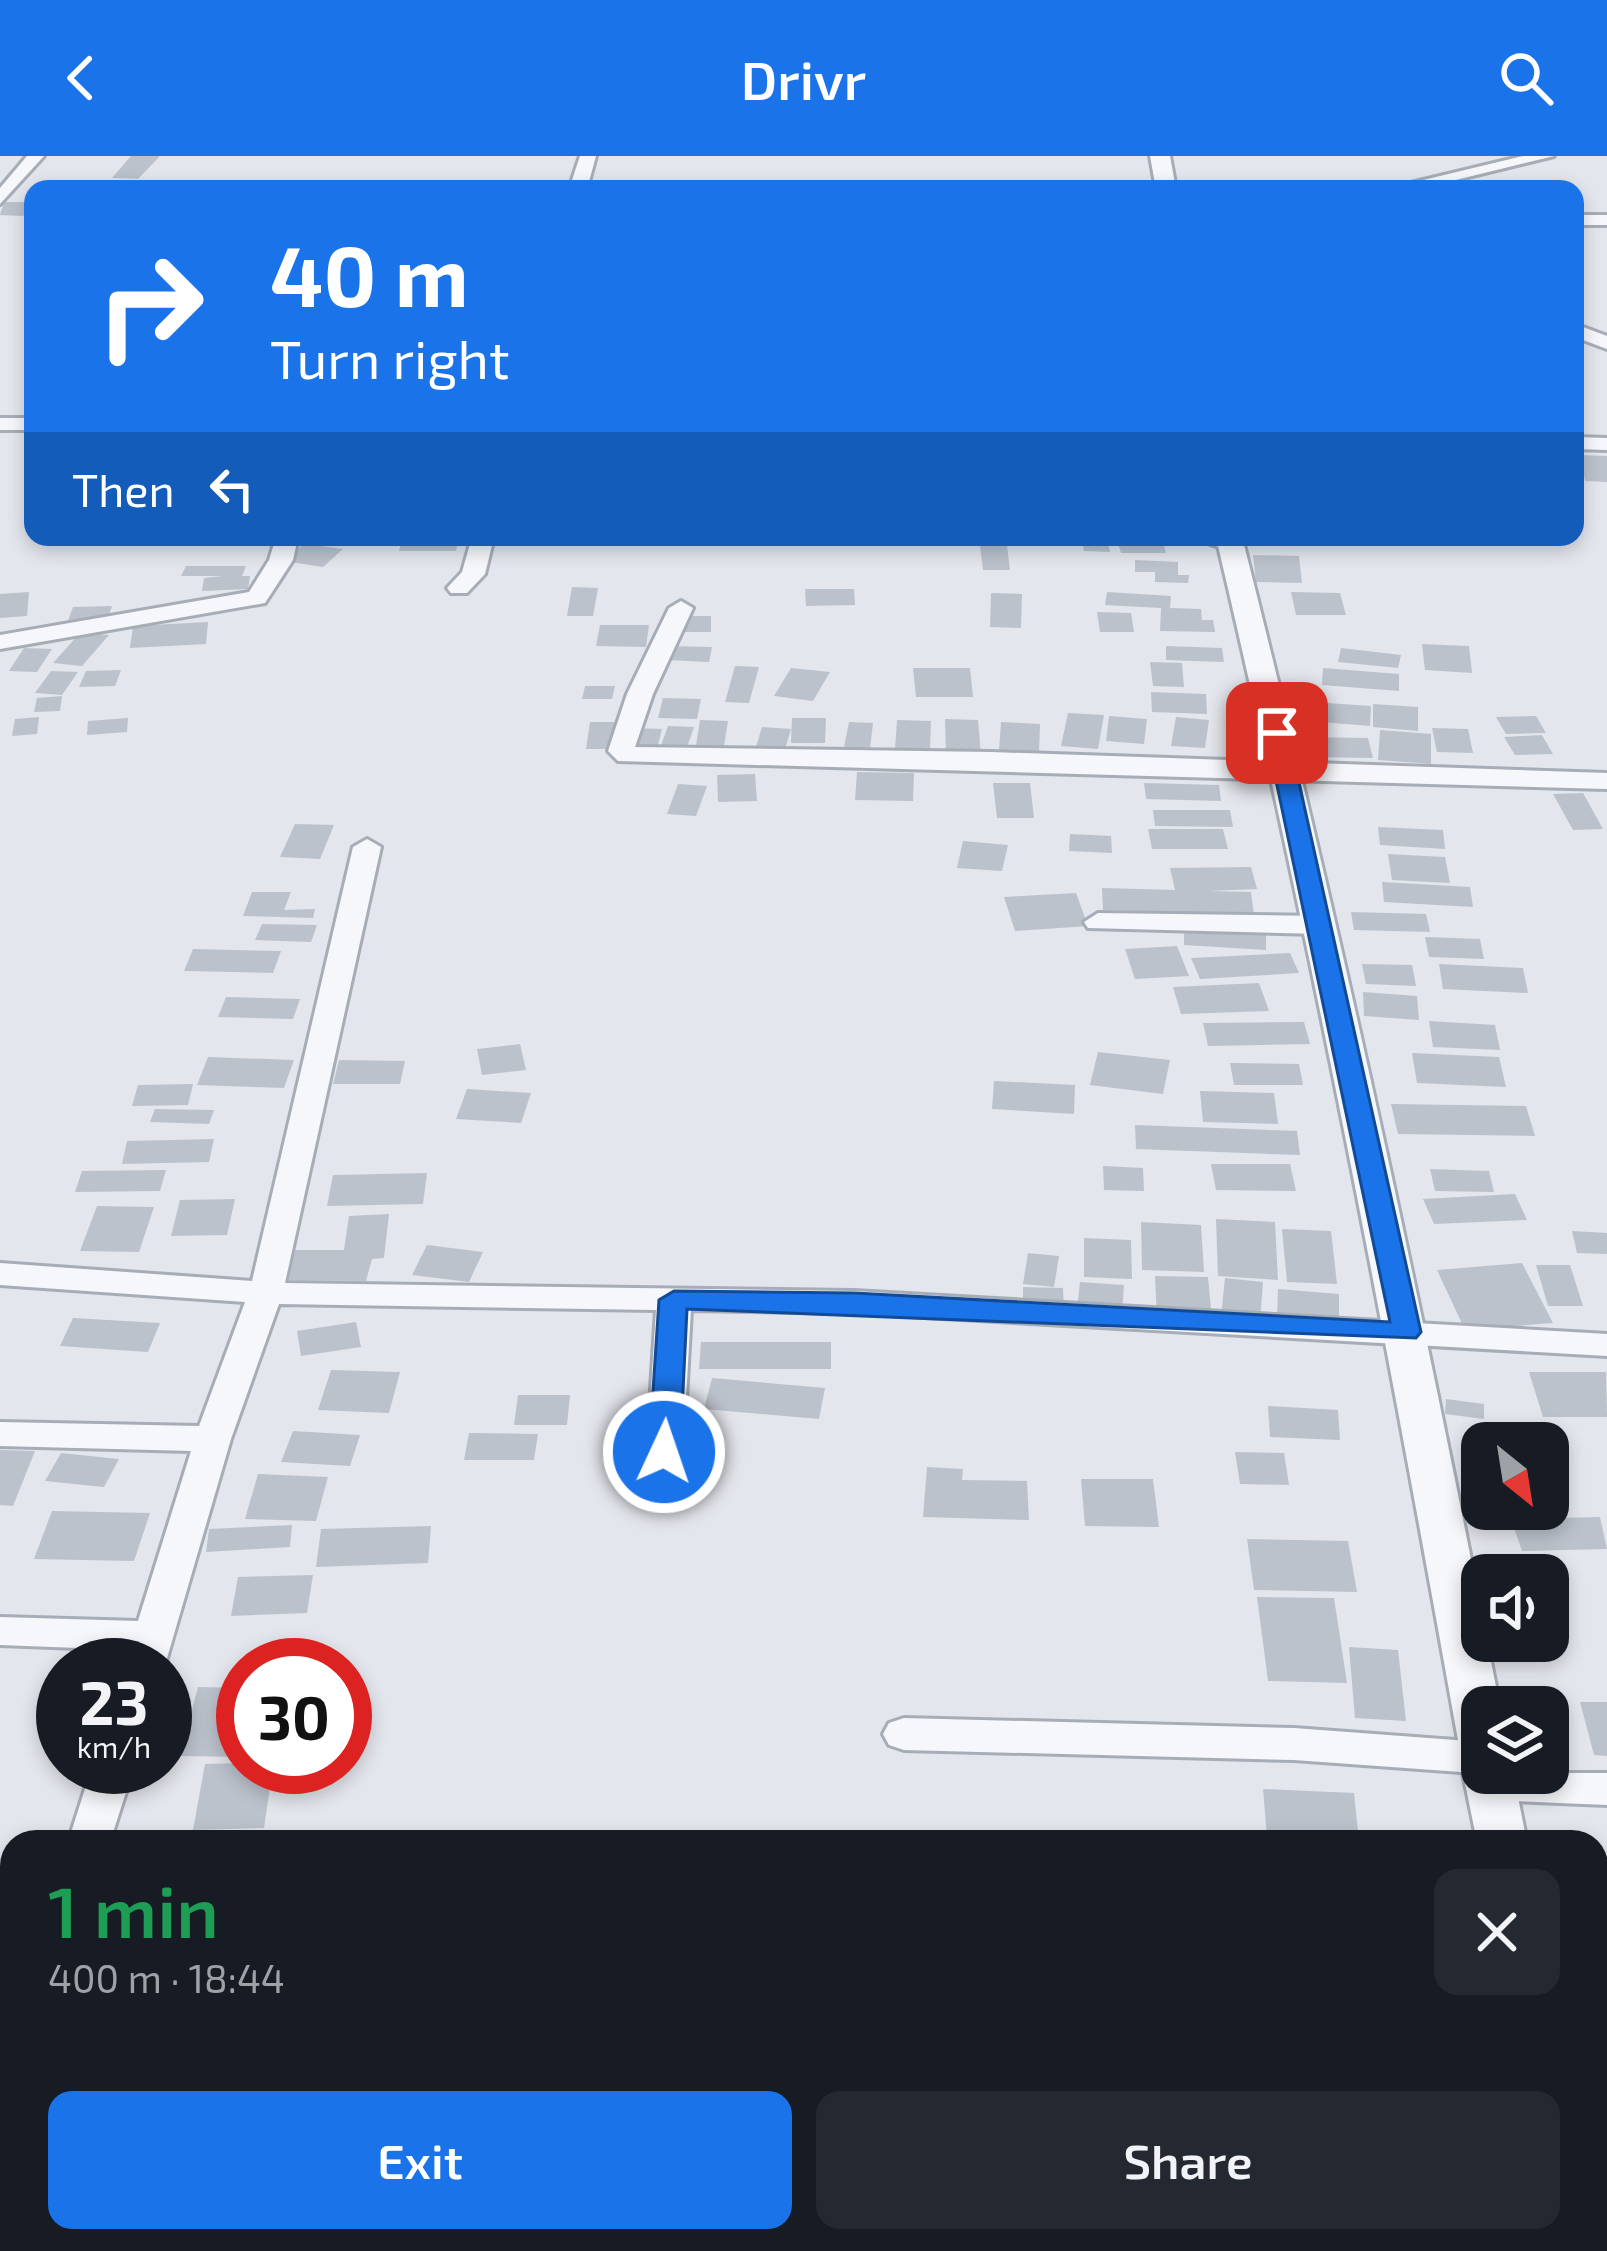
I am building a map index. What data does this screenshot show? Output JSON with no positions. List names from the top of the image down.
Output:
{
  "north": "bottom right",
  "page": {
    "header": "Drivr",
    "turn": ["40 m", "Turn right"],
    "then": "Then",
    "speed": "23 km/h",
    "limit": "30",
    "heading": ["1 min", "400 m · 18:44"],
    "buttons": ["Exit", "Share"]
  }
}
